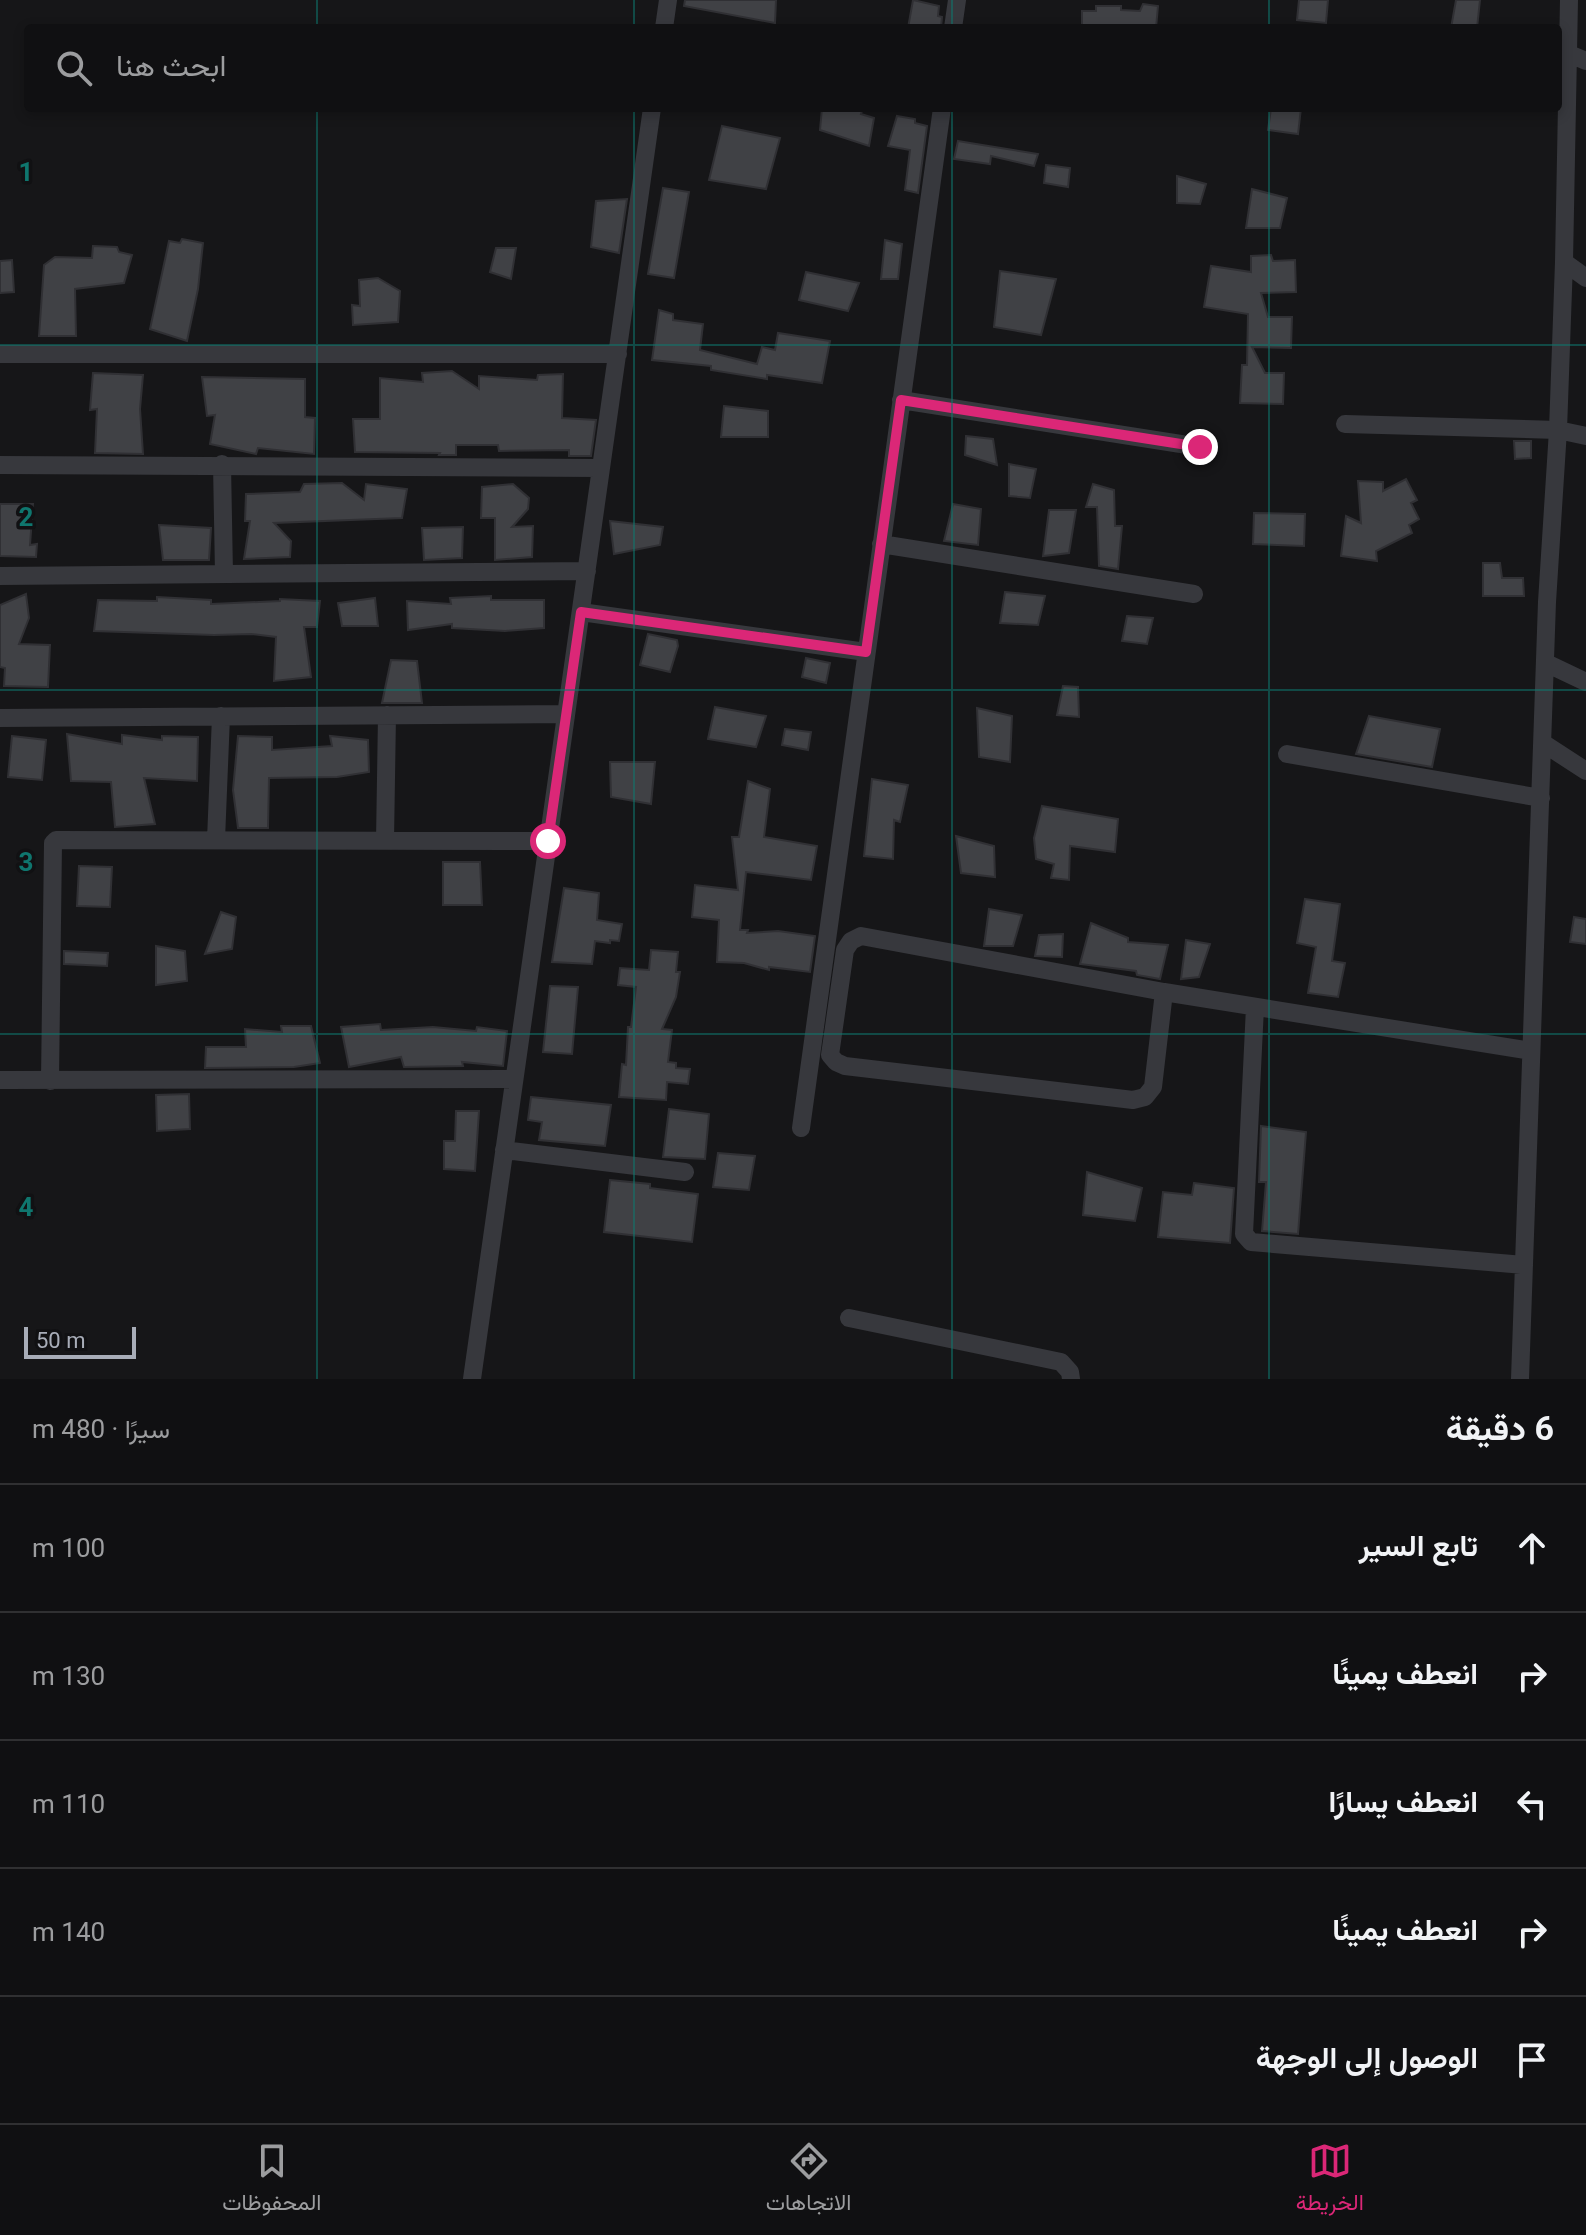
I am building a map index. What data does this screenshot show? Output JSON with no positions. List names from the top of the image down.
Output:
{
  "scale_bar": "50 m",
  "page": {
    "search": "ابحث هنا",
    "scale": "50 m",
    "heading": ["6 دقيقة", "سيرًا · 480 m"],
    "list": [
      ["تابع السير", "100 m"],
      ["انعطف يمينًا", "130 m"],
      ["انعطف يسارًا", "110 m"],
      ["انعطف يمينًا", "140 m"],
      "الوصول إلى الوجهة"
    ],
    "nav": ["الخريطة", "الاتجاهات", "المحفوظات"]
  },
  "grid": {
    "rows": [
      "1",
      "2",
      "3",
      "4"
    ]
  }
}
